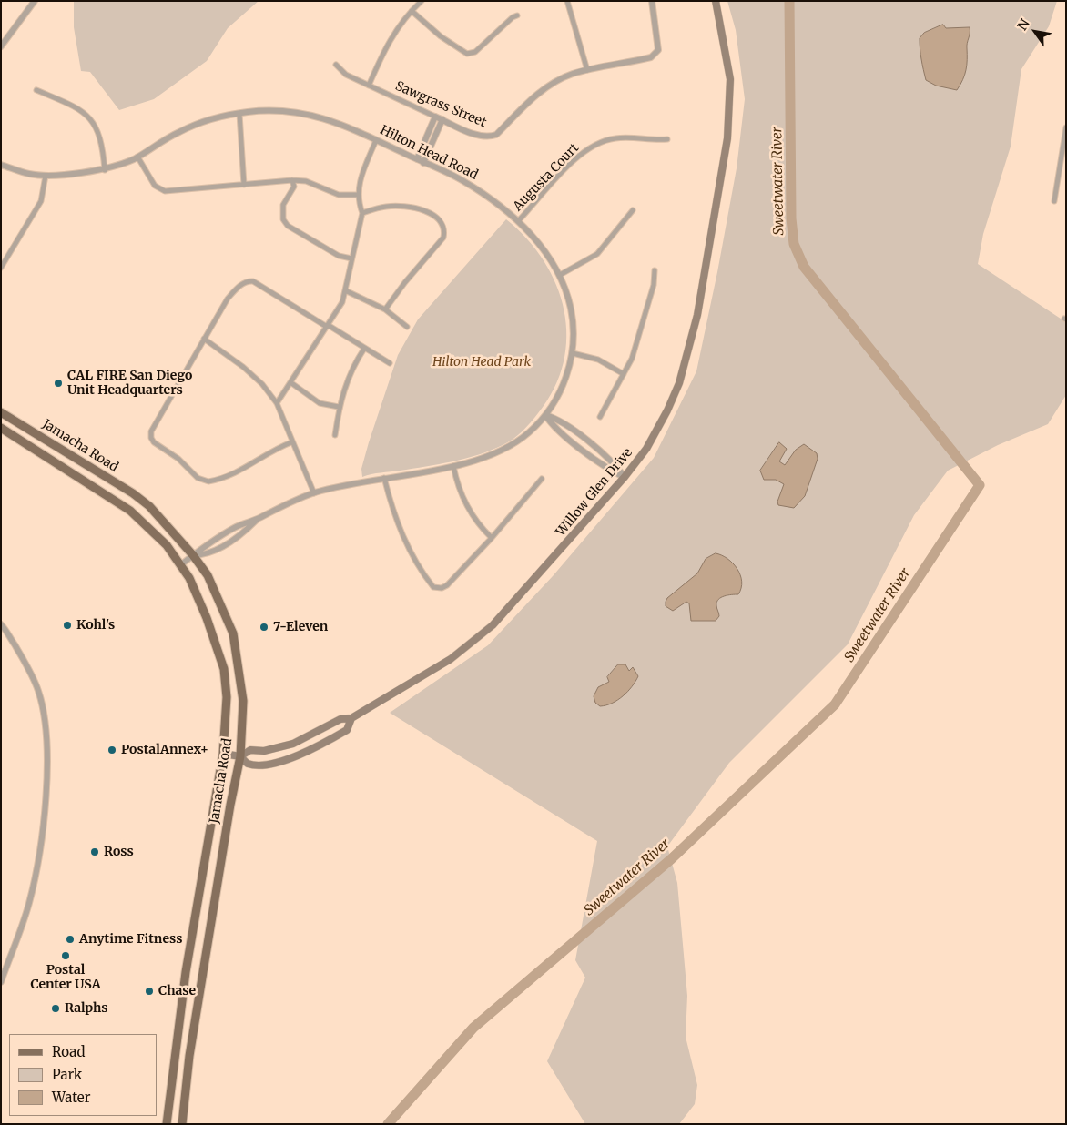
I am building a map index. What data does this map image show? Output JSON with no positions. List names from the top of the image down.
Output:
{
  "streets": {
    "main road": ["Jamacha Road", "Willow Glen Drive"],
    "street": ["Sawgrass Street", "Hilton Head Road", "Augusta Court"]
  },
  "crossings": [
    ["Hilton Head Road", "Augusta Court"],
    ["Hilton Head Road", "Jamacha Road"],
    ["Jamacha Road", "Willow Glen Drive"]
  ],
  "water": ["Sweetwater River"],
  "parks": ["Hilton Head Park"],
  "places": [
    "CAL FIRE San Diego Unit Headquarters",
    "Kohl's",
    "7-Eleven",
    "PostalAnnex+",
    "Ross",
    "Anytime Fitness",
    "Postal Center USA",
    "Chase",
    "Ralphs"
  ],
  "legend": ["Road", "Park", "Water"],
  "north": "top left"
}
